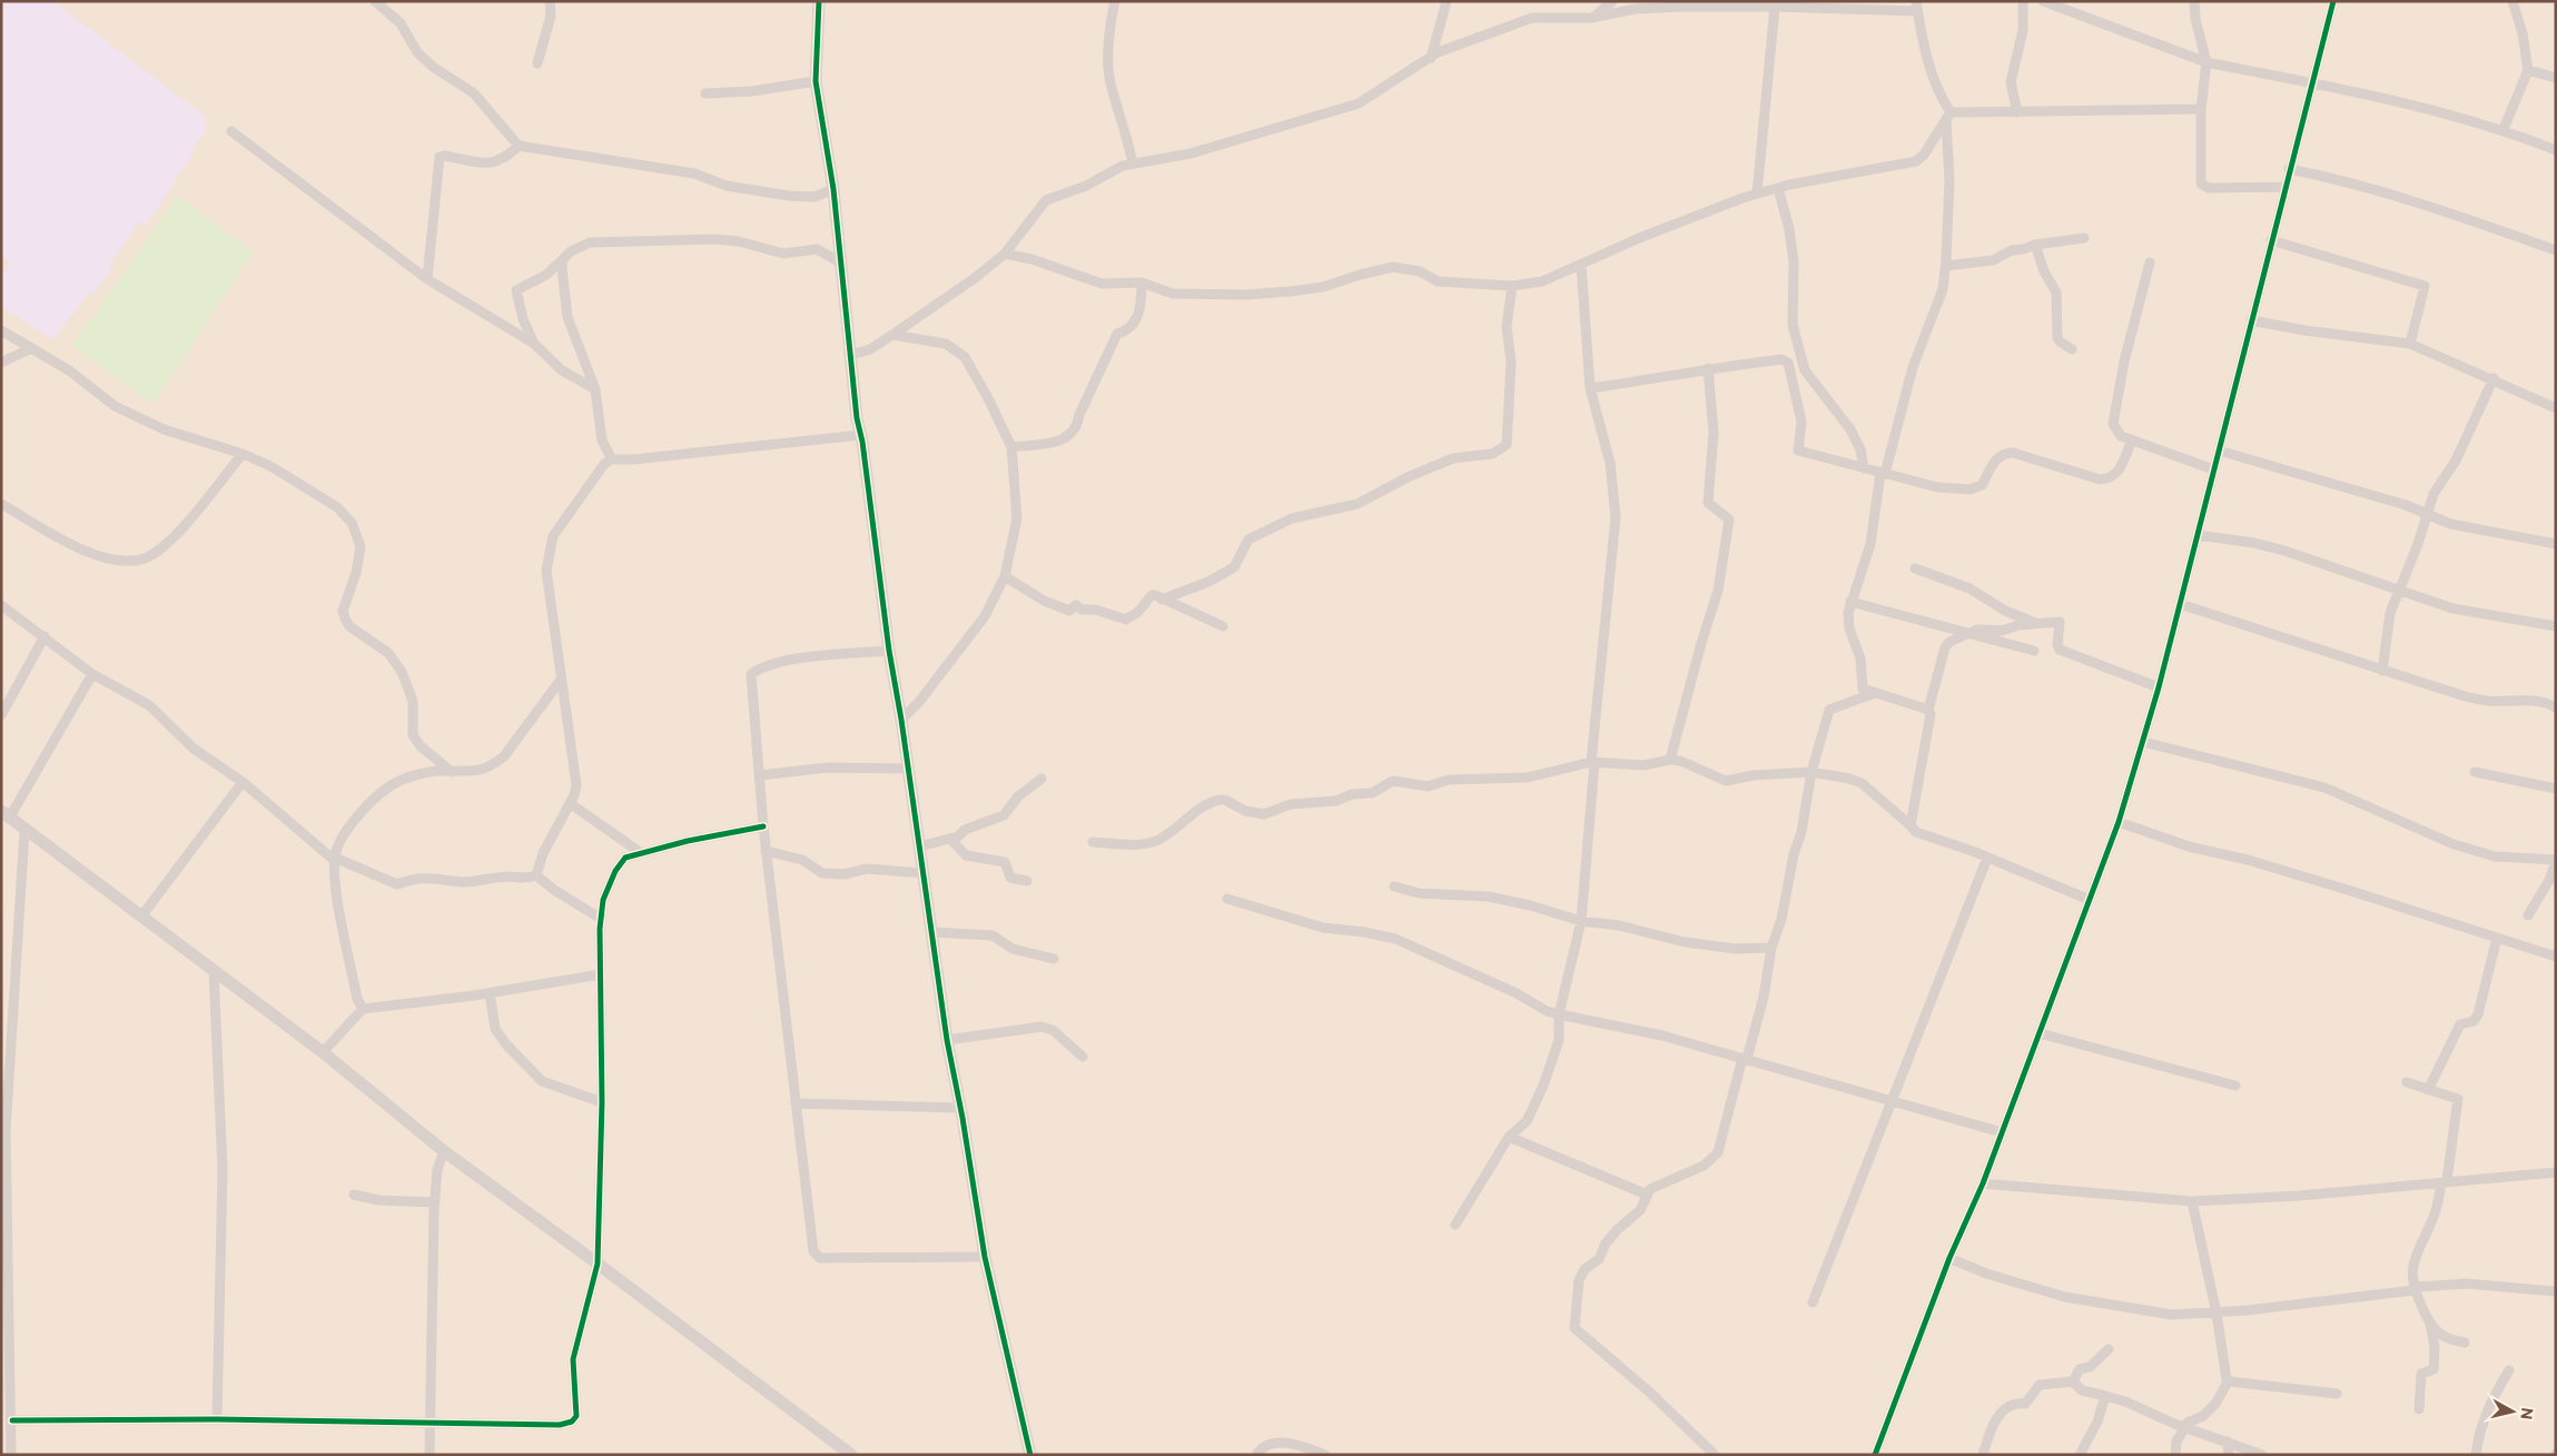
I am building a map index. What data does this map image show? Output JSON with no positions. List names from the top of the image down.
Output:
{
  "north": "right"
}
